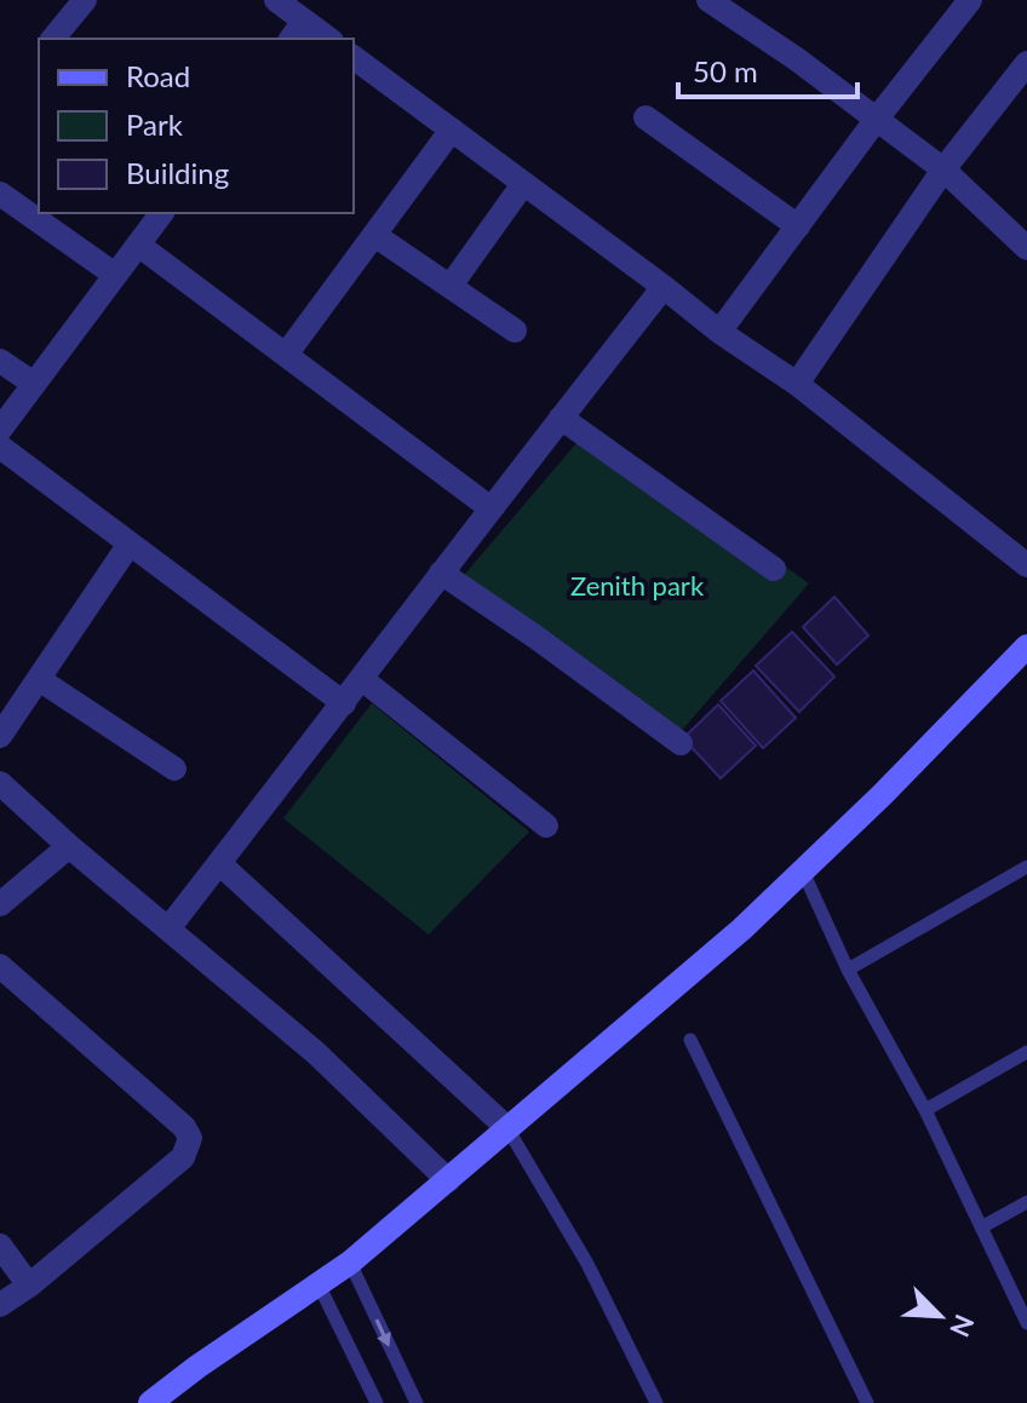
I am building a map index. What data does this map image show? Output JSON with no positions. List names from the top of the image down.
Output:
{
  "parks": ["Zenith park"],
  "legend": ["Road", "Park", "Building"],
  "scale_bar": "50 m",
  "north": "bottom right"
}
